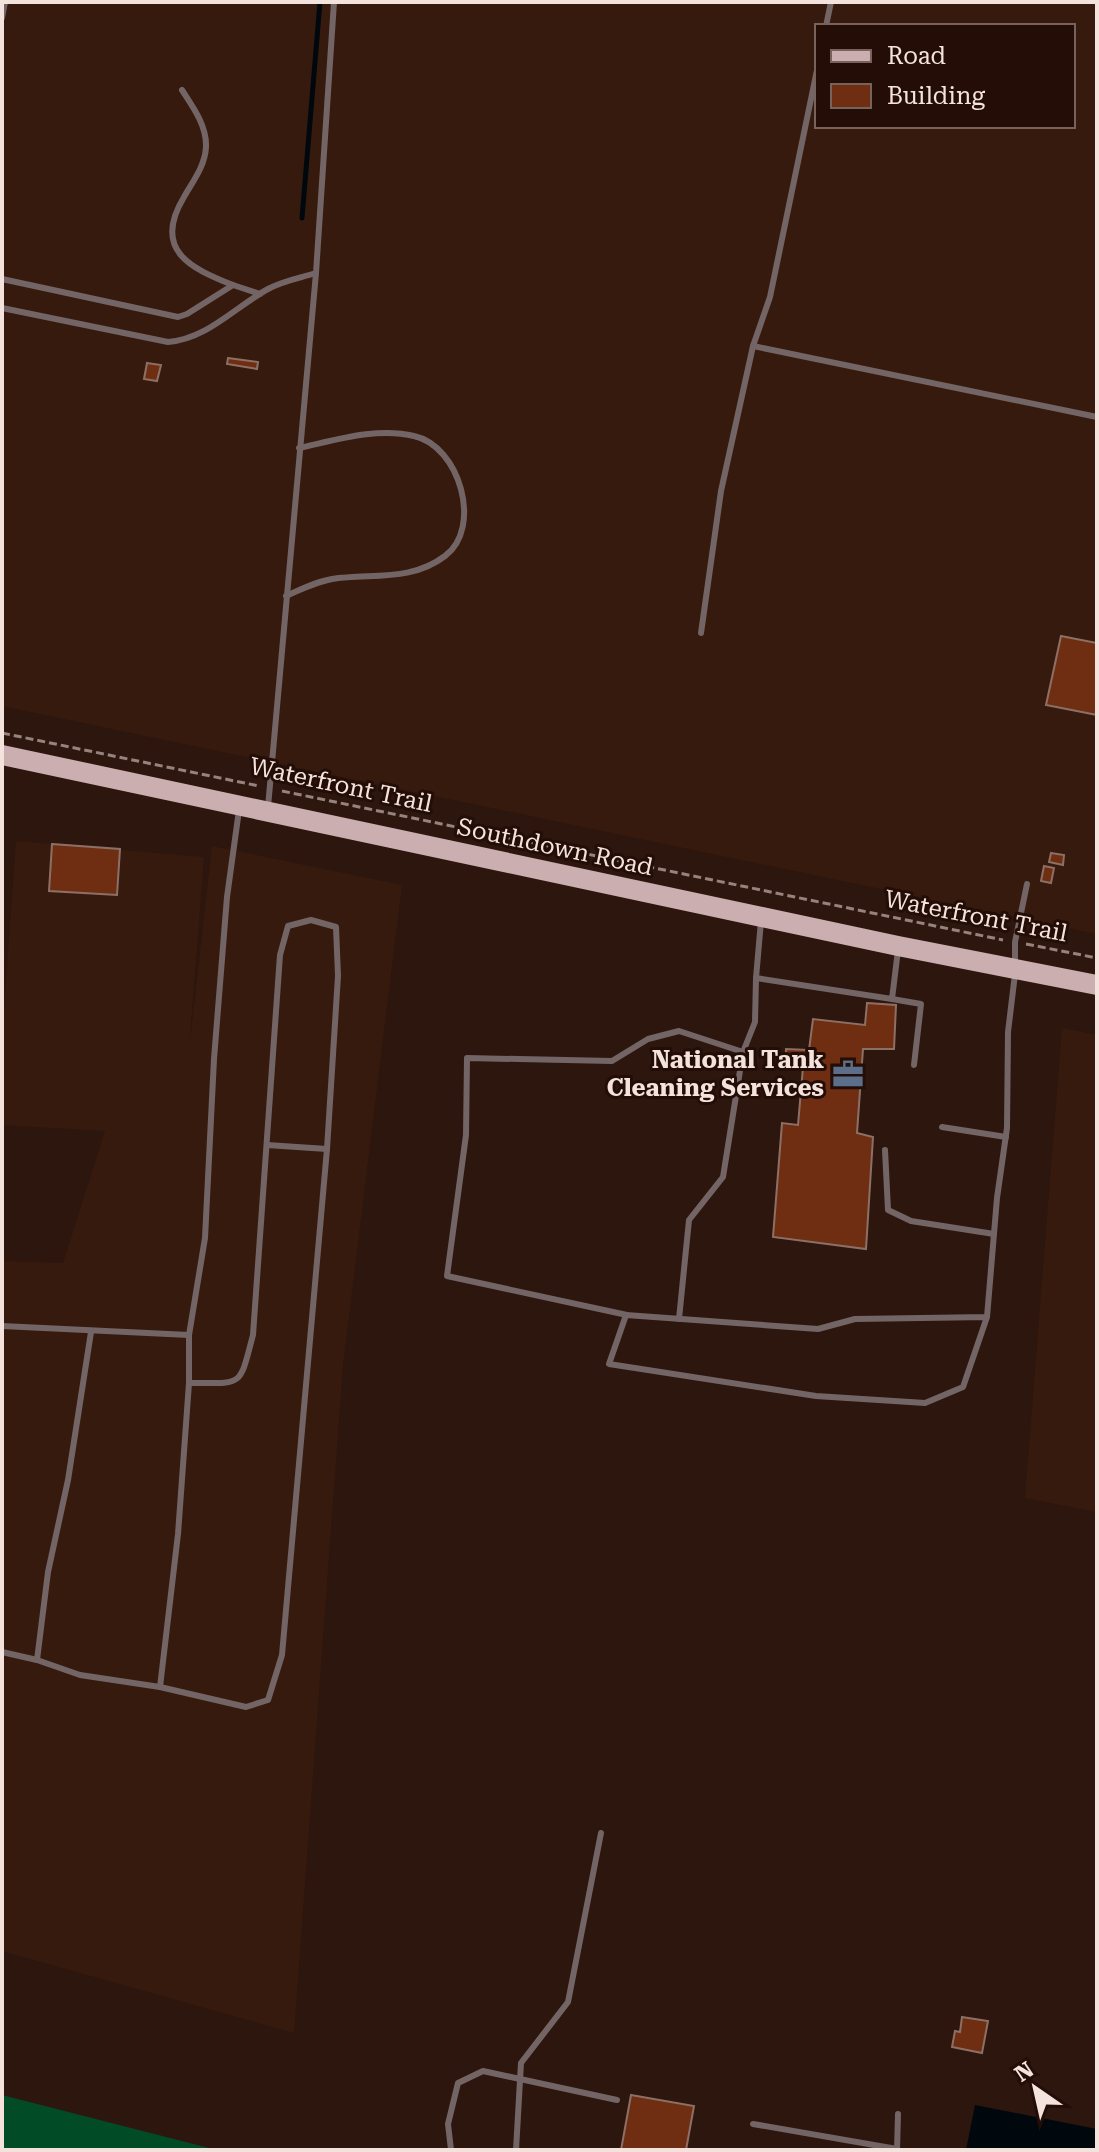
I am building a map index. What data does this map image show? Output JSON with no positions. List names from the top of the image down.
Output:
{
  "streets": {
    "main road": ["Southdown Road"],
    "path": ["Waterfront Trail"]
  },
  "places": {
    "office": ["National Tank Cleaning Services"]
  },
  "legend": ["Road", "Building"],
  "north": "top left"
}
